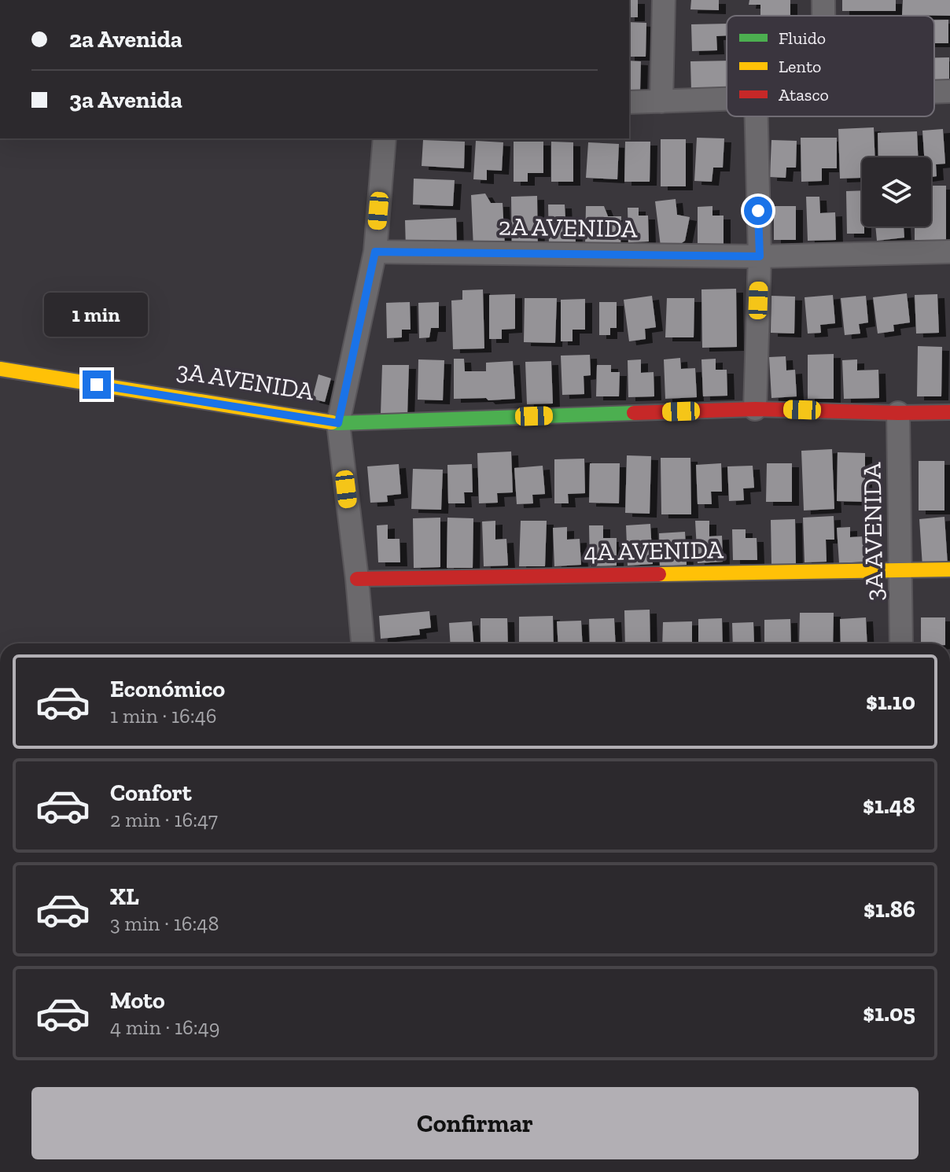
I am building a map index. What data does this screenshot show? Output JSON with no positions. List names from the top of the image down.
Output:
{
  "streets": {
    "street": ["2A AVENIDA", "3A AVENIDA", "4A AVENIDA"]
  },
  "crossings": [
    ["3A AVENIDA", "4A AVENIDA"]
  ],
  "legend": ["Fluido", "Lento", "Atasco"],
  "page": {
    "banner": ["2a Avenida", "3a Avenida"],
    "bubble": "1 min",
    "list": [
      {
        "name": "Económico",
        "note": "1 min · 16:46",
        "value": "$1.10"
      },
      {
        "name": "Confort",
        "note": "2 min · 16:47",
        "value": "$1.48"
      },
      {
        "name": "XL",
        "note": "3 min · 16:48",
        "value": "$1.86"
      },
      {
        "name": "Moto",
        "note": "4 min · 16:49",
        "value": "$1.05"
      }
    ],
    "buttons": "Confirmar"
  }
}
